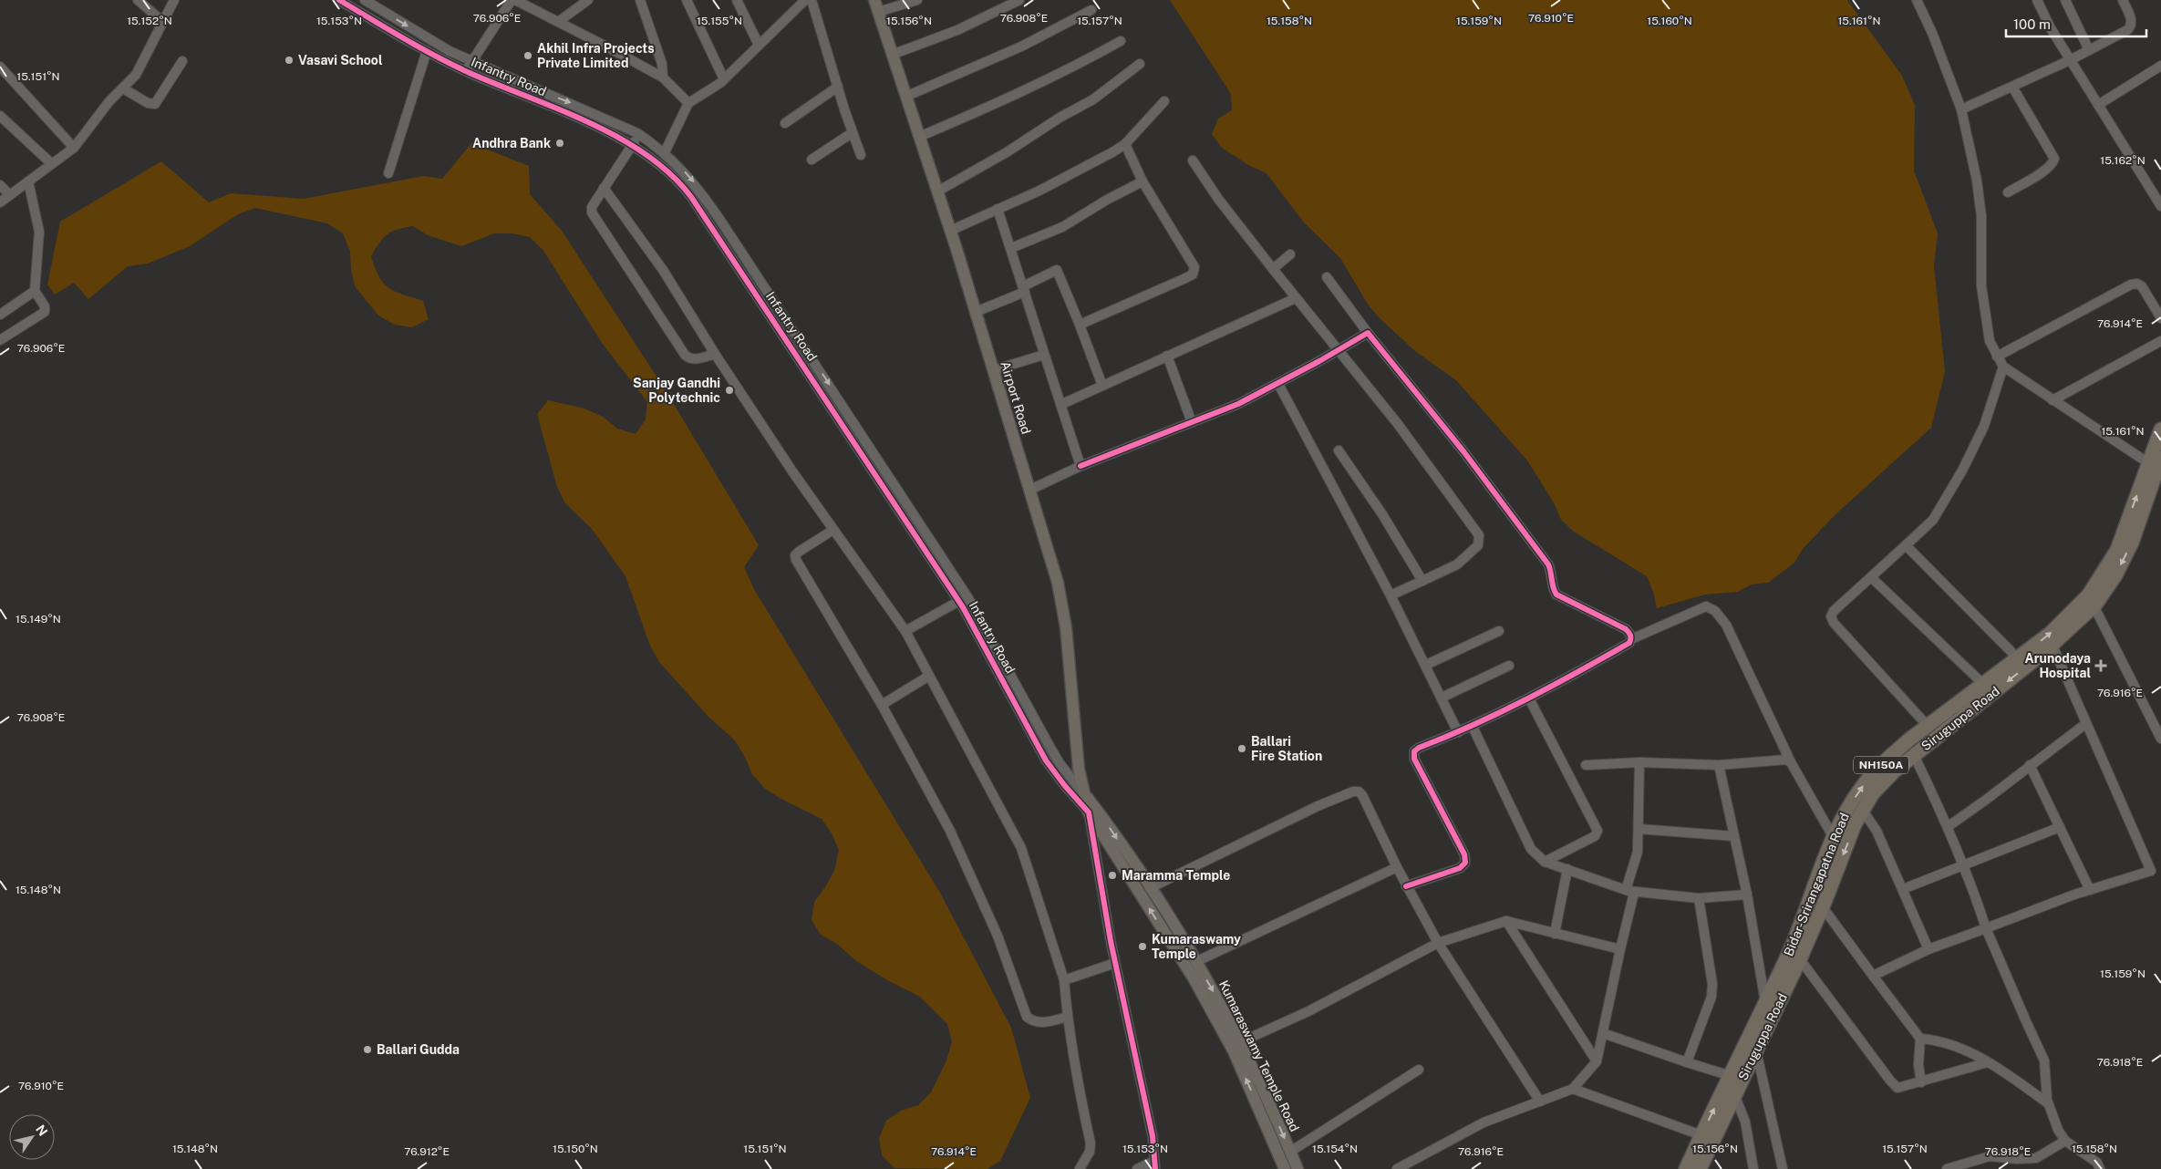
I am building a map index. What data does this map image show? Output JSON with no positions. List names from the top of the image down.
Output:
{
  "streets": {
    "highway": ["Siruguppa Road", "NH150A", "Bidar-Srirangapatna Road"],
    "main road": ["Airport Road", "Kumaraswamy Temple Road"],
    "street": ["Infantry Road"]
  },
  "crossings": [
    ["Infantry Road", "Airport Road"],
    ["Infantry Road", "Kumaraswamy Temple Road"],
    ["Airport Road", "Kumaraswamy Temple Road"],
    ["Siruguppa Road", "Bidar-Srirangapatna Road"]
  ],
  "one_way": ["Siruguppa Road", "Bidar-Srirangapatna Road"],
  "places": {
    "other": [
      "Akhil Infra Projects Private Limited",
      "Vasavi School",
      "Andhra Bank",
      "Sanjay Gandhi Polytechnic",
      "Ballari Fire Station",
      "Maramma Temple",
      "Kumaraswamy Temple",
      "Ballari Gudda"
    ],
    "health": ["Arunodaya Hospital"]
  },
  "scale_bar": "100 m",
  "north": "top right",
  "coordinates": [
    "76.908°E",
    "76.910°E",
    "76.906°E",
    "15.152°N",
    "15.153°N",
    "15.155°N",
    "15.156°N",
    "15.157°N",
    "15.158°N",
    "15.159°N",
    "15.160°N",
    "15.161°N",
    "15.151°N",
    "15.162°N",
    "76.914°E",
    "15.149°N",
    "76.916°E",
    "15.148°N",
    "76.918°E",
    "15.150°N",
    "15.154°N",
    "76.912°E"
  ]
}
